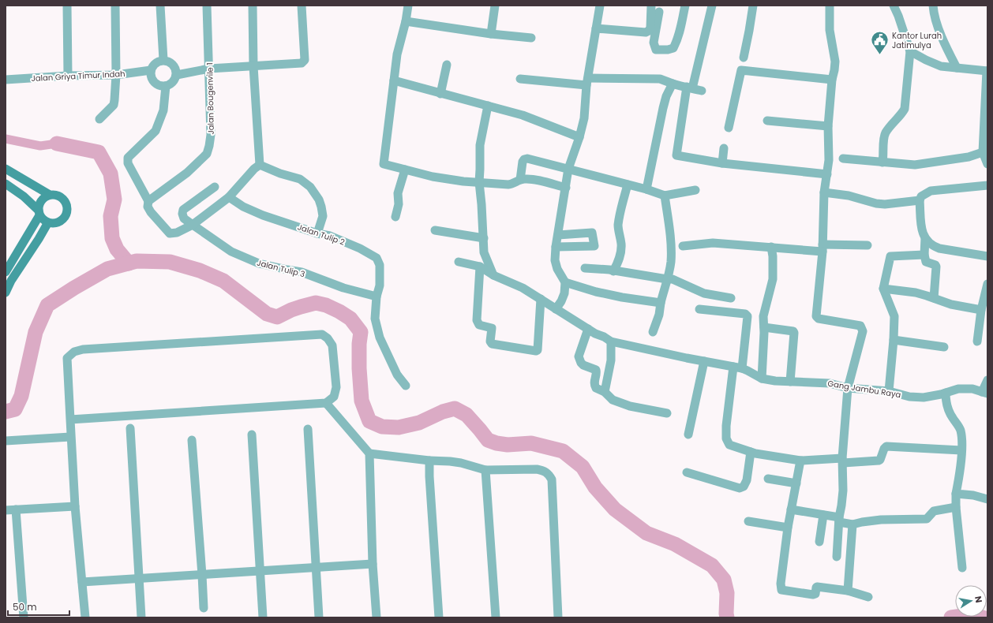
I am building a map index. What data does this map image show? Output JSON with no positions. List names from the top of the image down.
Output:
{
  "streets": {
    "street": [
      "Jalan Griya Timur Indah",
      "Jalan Bougenvile 1",
      "Jalan Tulip 2",
      "Jalan Tulip 3",
      "Gang Jambu Raya"
    ]
  },
  "crossings": [
    ["Jalan Tulip 2", "Jalan Tulip 3"]
  ],
  "places": {
    "public building": ["Kantor Lurah Jatimulya"]
  },
  "scale_bar": "50 m",
  "north": "right"
}
